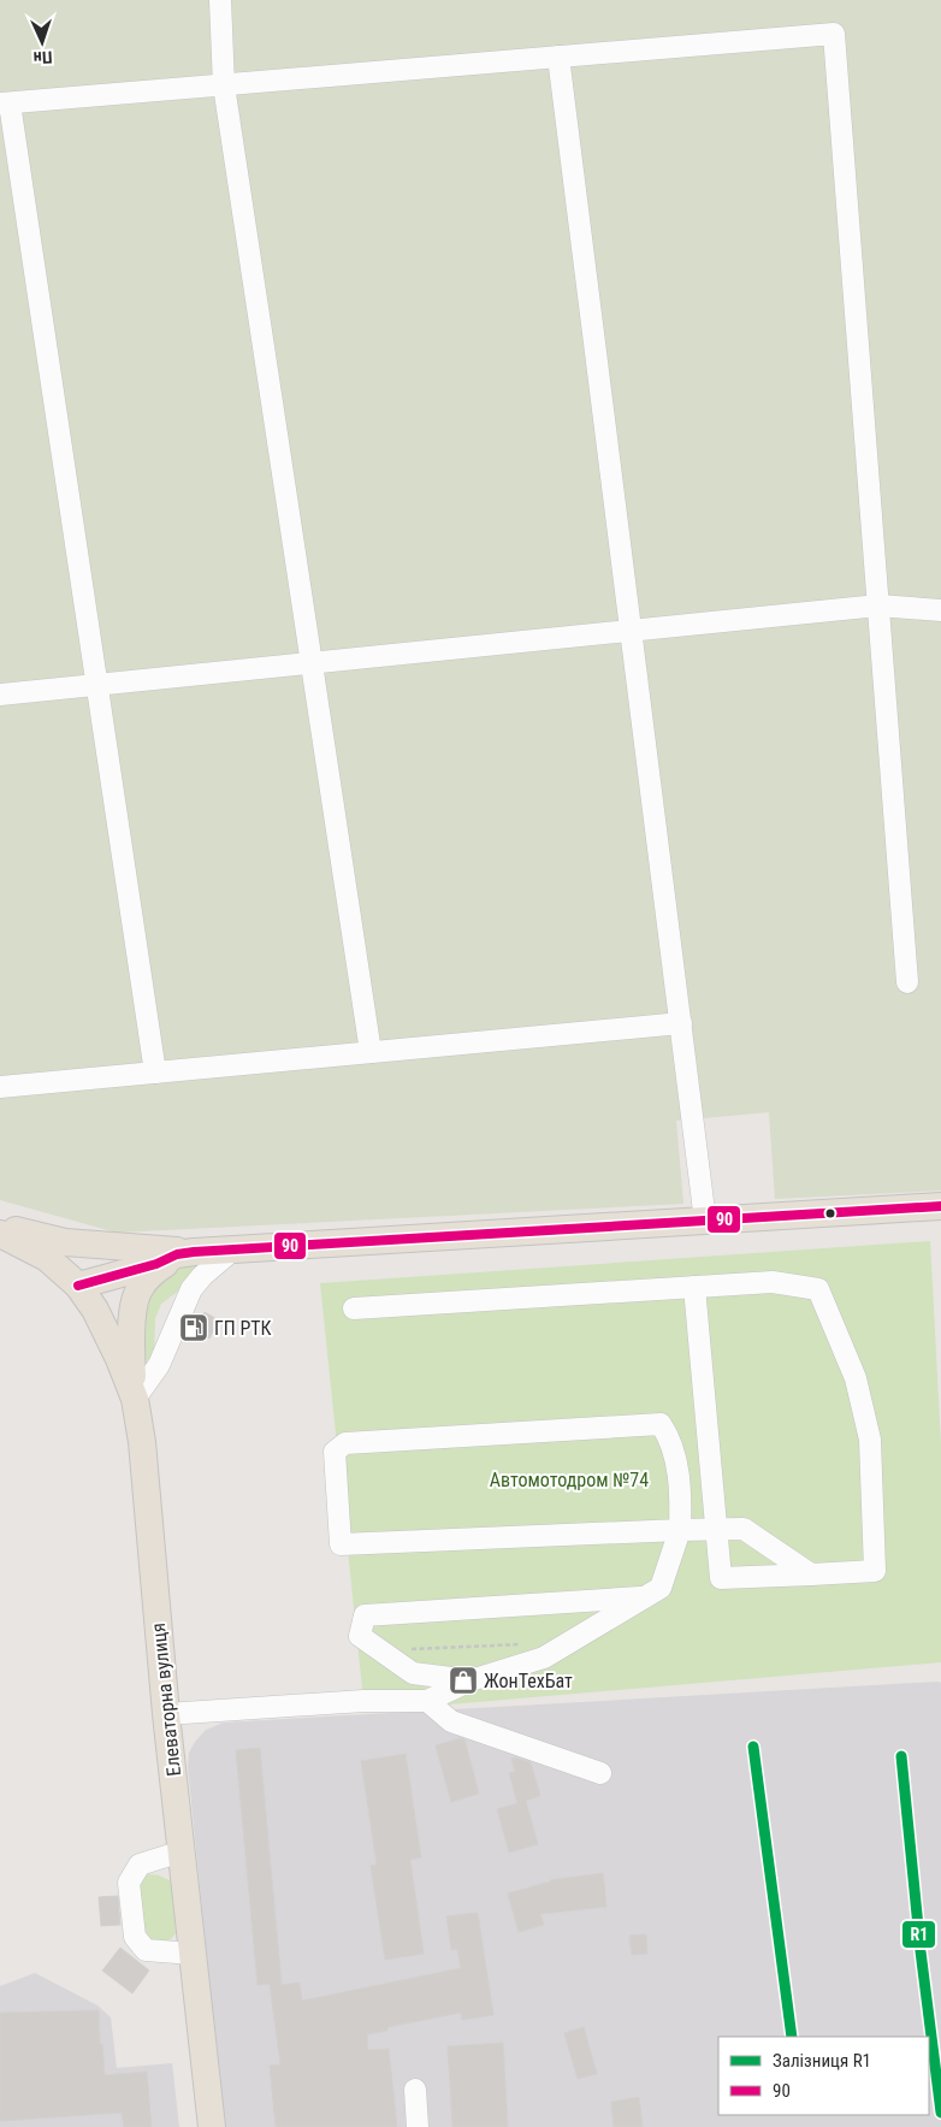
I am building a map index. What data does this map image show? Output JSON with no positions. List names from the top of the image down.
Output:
{
  "streets": {
    "main road": ["Елеваторна вулиця"]
  },
  "parks": ["Автомотодром №74"],
  "places": {
    "fuel station": ["ГП РТК"],
    "shop": ["ЖонТехБат"]
  },
  "lines": ["transit line 90", "rail line R1"],
  "legend": ["Залізниця R1", "90"],
  "north": "bottom"
}
